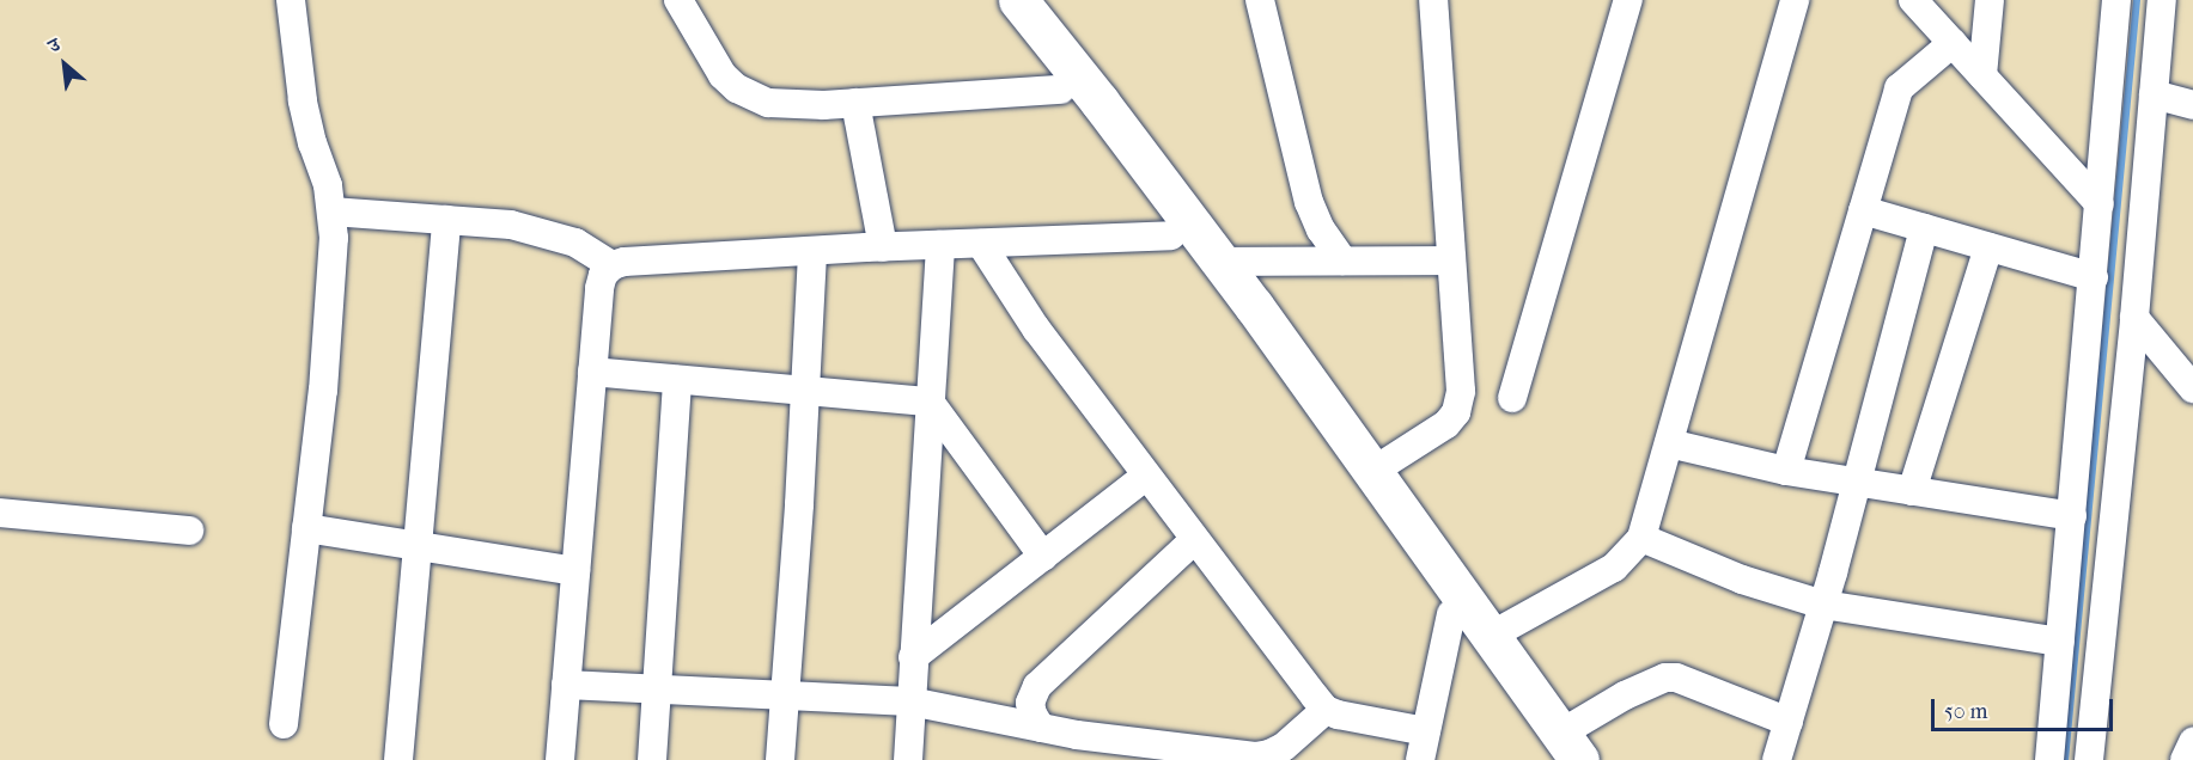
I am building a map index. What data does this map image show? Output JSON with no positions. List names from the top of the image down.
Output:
{
  "scale_bar": "50 m",
  "north": "top left"
}
